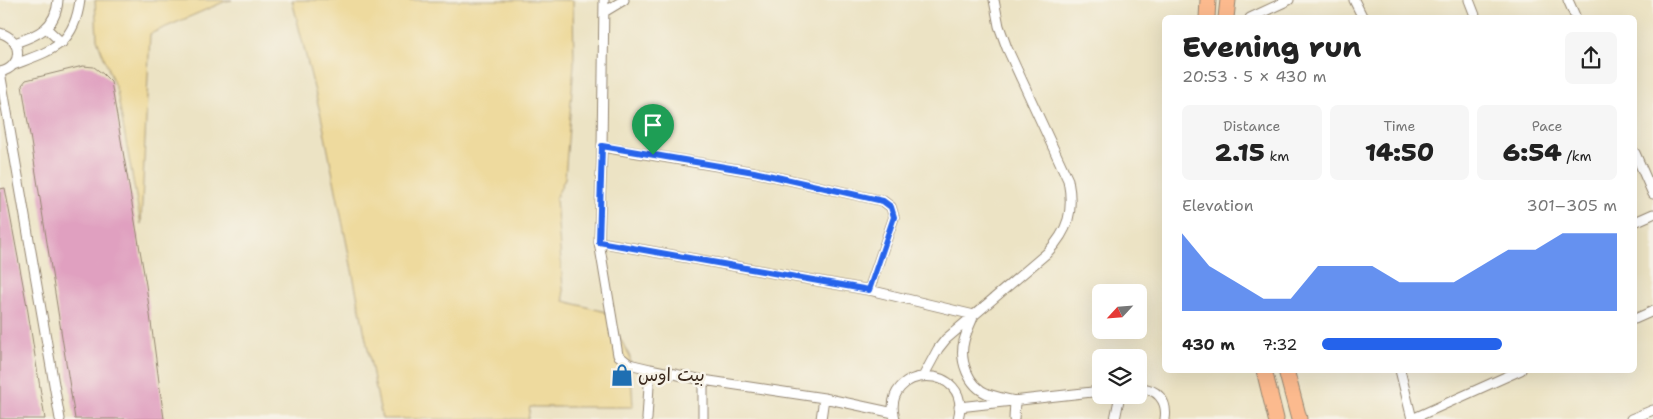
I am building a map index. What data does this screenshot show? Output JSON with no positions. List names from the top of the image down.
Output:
{
  "places": {
    "shop": ["بيت اوس"]
  },
  "north": "bottom left",
  "page": {
    "heading": ["Evening run", "20:53 · 5 × 430 m"],
    "stats": [
      ["Distance", "2.15 km"],
      ["Time", "14:50"],
      ["Pace", "6:54 /km"]
    ],
    "chart": ["Elevation", "301–305 m"],
    "list": [
      {
        "name": "430 m",
        "note": "7:32"
      }
    ]
  }
}
